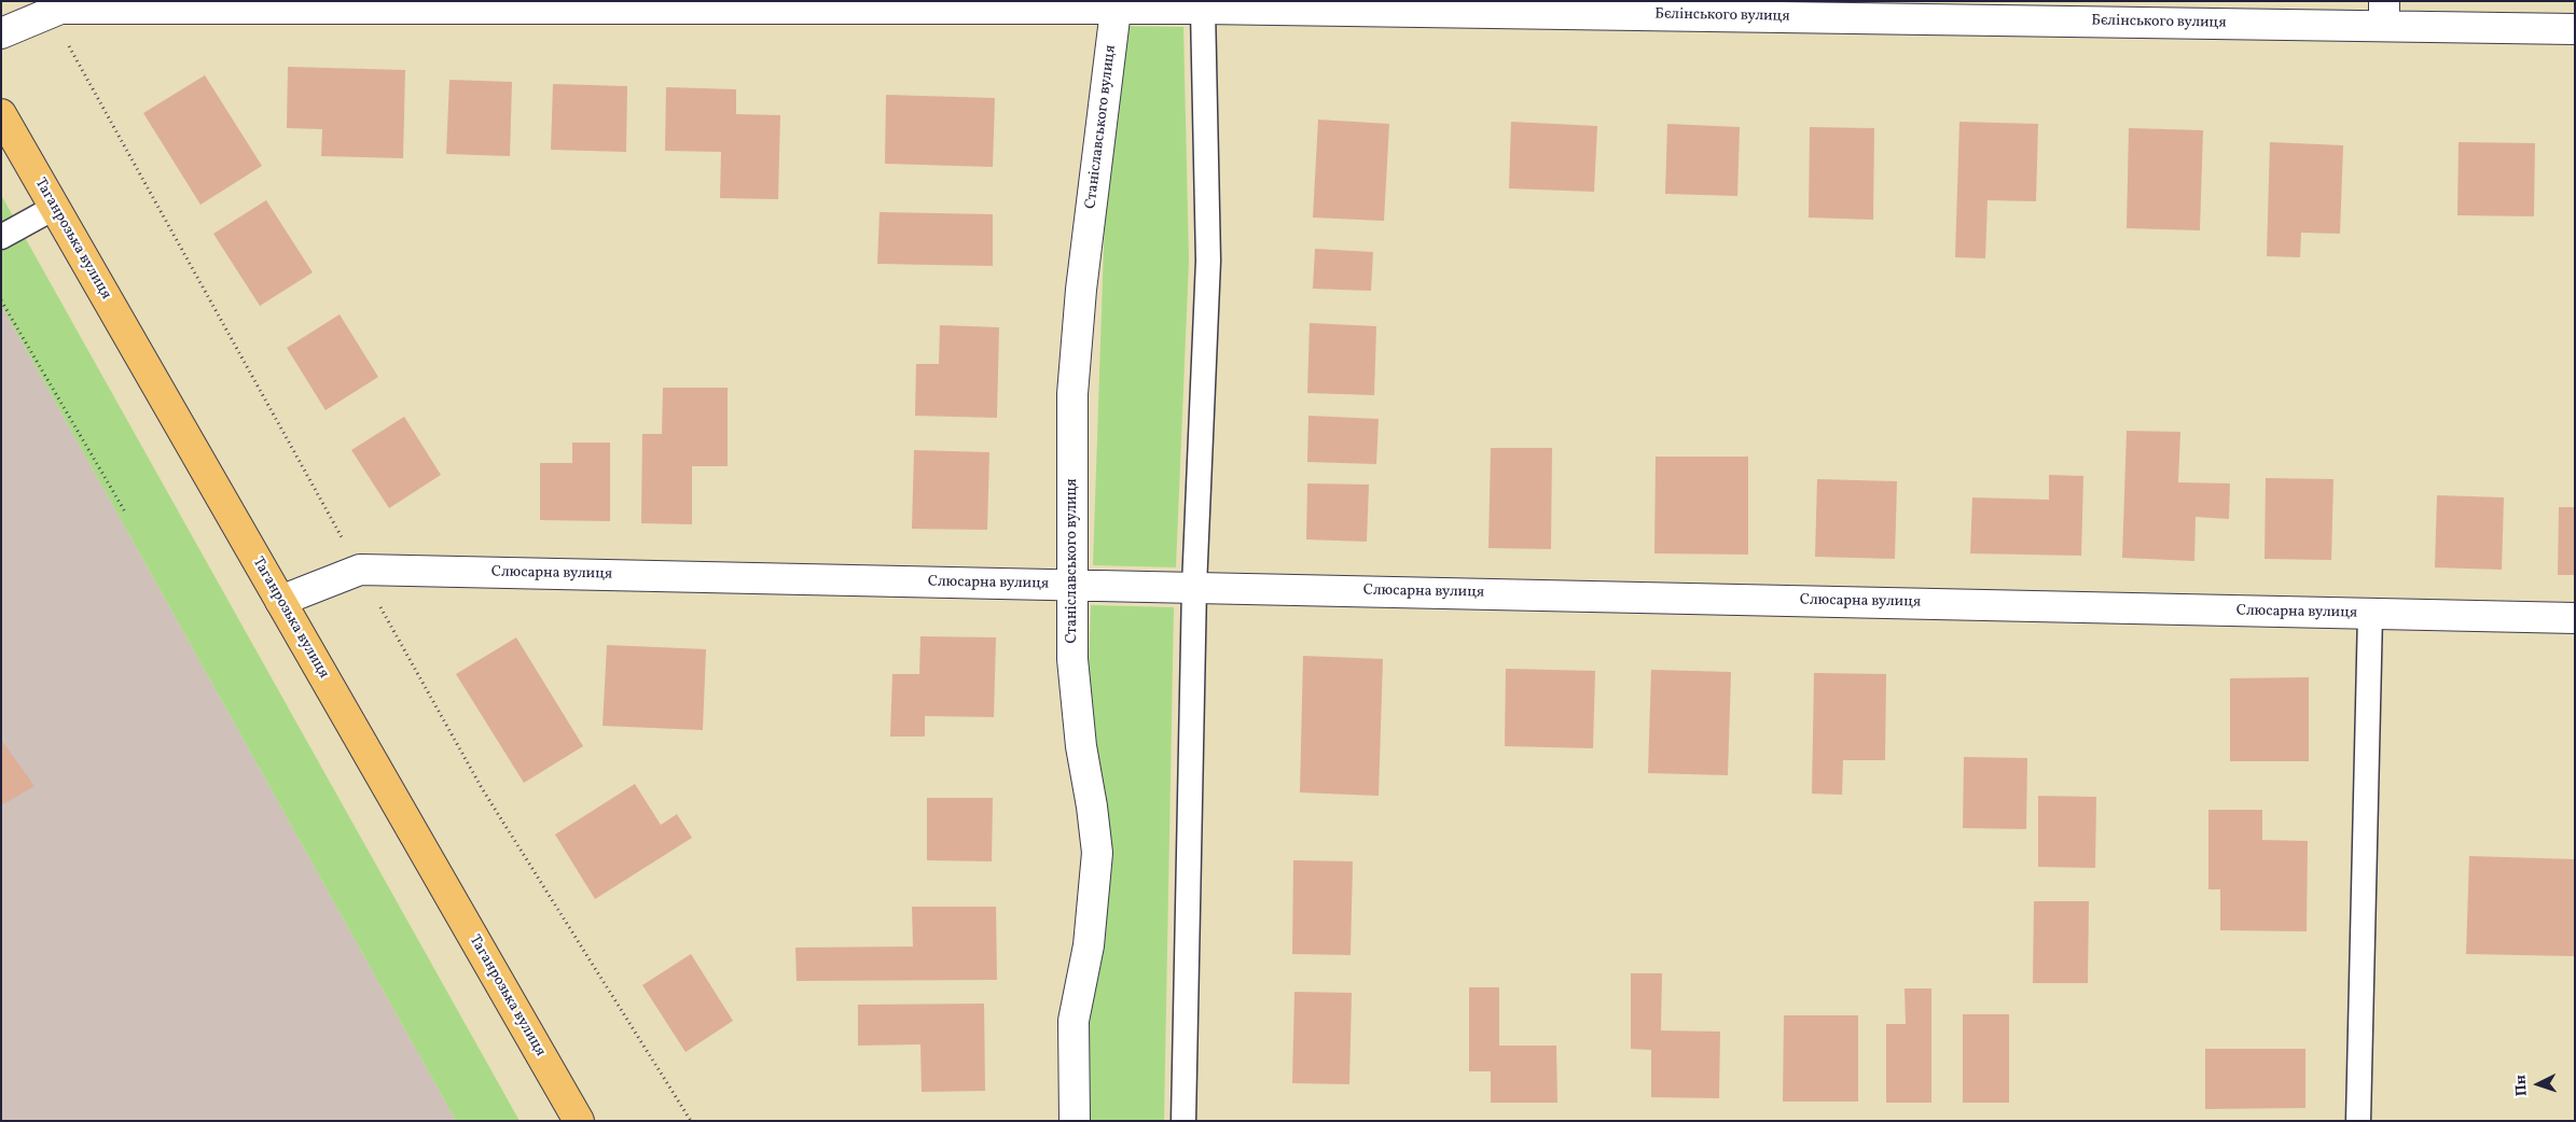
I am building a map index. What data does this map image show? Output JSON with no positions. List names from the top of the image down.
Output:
{
  "streets": {
    "highway": ["Таганрозька вулиця"],
    "street": ["Бєлінського вулиця", "Станіславського вулиця", "Слюсарна вулиця"]
  },
  "crossings": [
    ["Бєлінського вулиця", "Станіславського вулиця"],
    ["Станіславського вулиця", "Слюсарна вулиця"],
    ["Таганрозька вулиця", "Слюсарна вулиця"]
  ],
  "north": "left"
}
